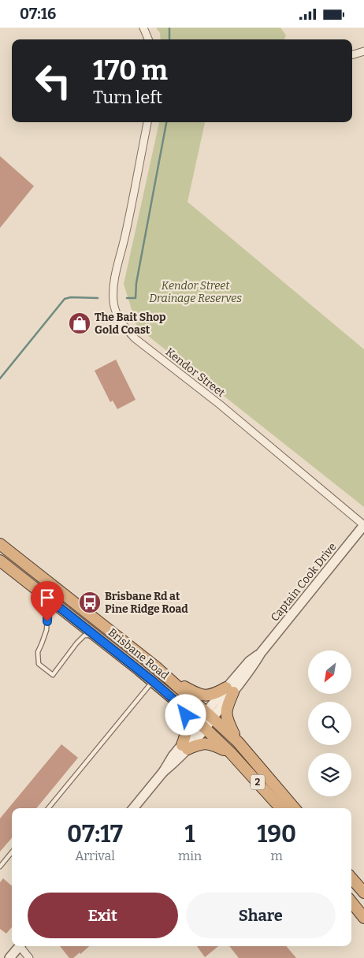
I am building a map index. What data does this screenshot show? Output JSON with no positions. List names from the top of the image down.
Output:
{
  "streets": {
    "highway": ["Brisbane Road", "2"],
    "street": ["Kendor Street", "Captain Cook Drive"]
  },
  "crossings": [
    ["Kendor Street", "Captain Cook Drive"],
    ["Captain Cook Drive", "Brisbane Road"]
  ],
  "parks": ["Kendor Street Drainage Reserves"],
  "places": {
    "shop": ["The Bait Shop Gold Coast"],
    "bus stop": ["Brisbane Rd at Pine Ridge Road"]
  },
  "north": "bottom left",
  "page": {
    "status": "07:16",
    "turn": ["170 m", "Turn left"],
    "eta": [
      "07:17",
      "Arrival",
      "1",
      "min",
      "190",
      "m"
    ],
    "buttons": ["Exit", "Share"]
  }
}
